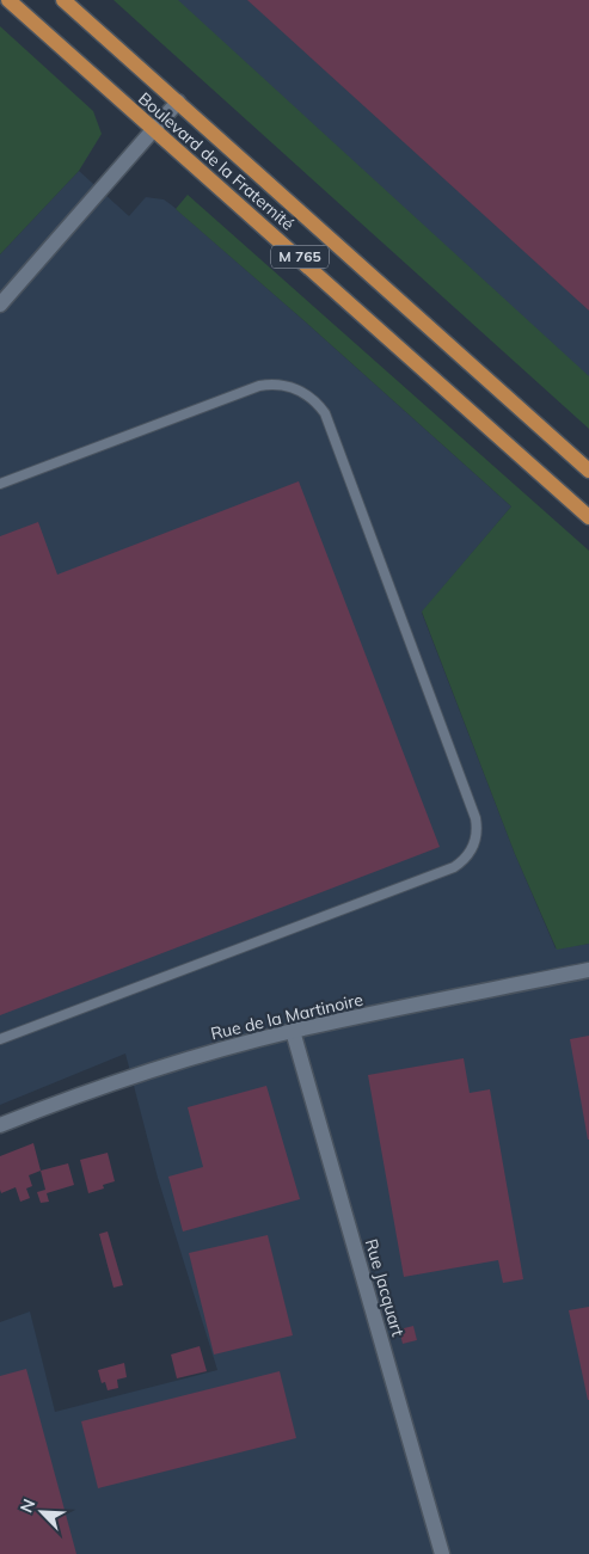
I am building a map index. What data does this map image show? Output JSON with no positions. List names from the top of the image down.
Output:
{
  "streets": {
    "main road": ["Boulevard de la Fraternité", "M 765"],
    "street": ["Rue de la Martinoire", "Rue Jacquart"]
  },
  "crossings": [
    ["Rue de la Martinoire", "Rue Jacquart"]
  ],
  "north": "top left"
}
